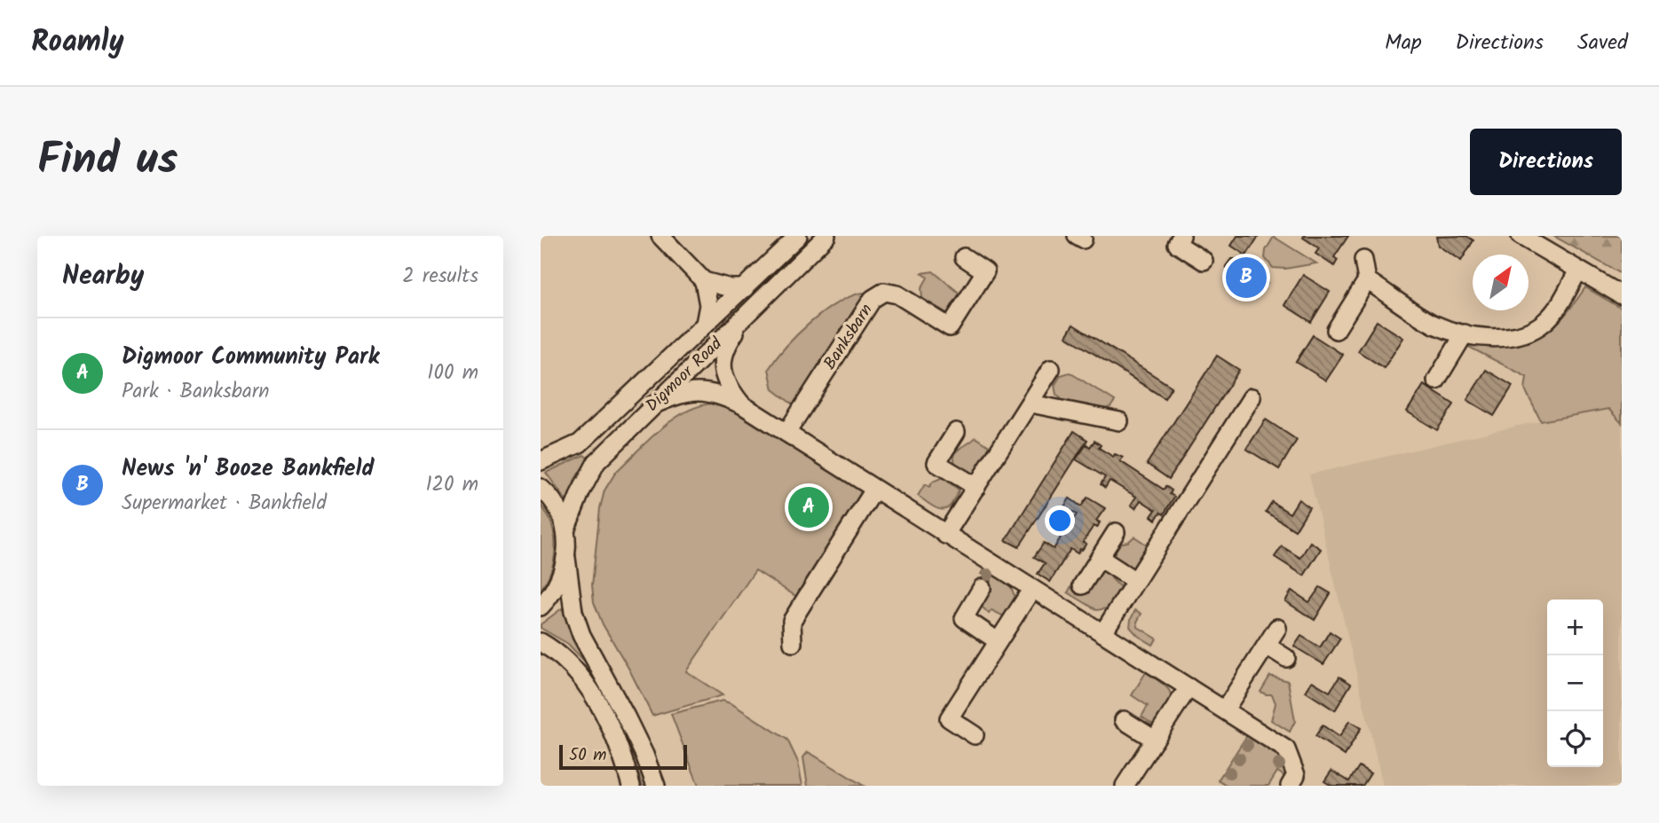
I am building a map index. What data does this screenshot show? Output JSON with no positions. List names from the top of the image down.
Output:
{
  "streets": {
    "street": ["Banksbarn", "Digmoor Road"]
  },
  "scale_bar": "50 m",
  "north": "top right",
  "page": {
    "header": "Roamly",
    "nav": ["Map", "Directions", "Saved"],
    "title": "Find us",
    "buttons": "Directions",
    "heading": ["Nearby", "2 results"],
    "pins": ["B", "A"],
    "list": [
      {
        "mark": "A",
        "name": "Digmoor Community Park",
        "note": "Park · Banksbarn",
        "value": "100 m"
      },
      {
        "mark": "B",
        "name": "News 'n' Booze Bankfield",
        "note": "Supermarket · Bankfield",
        "value": "120 m"
      }
    ],
    "map_buttons": ["+", "−"],
    "scale": "50 m"
  }
}
